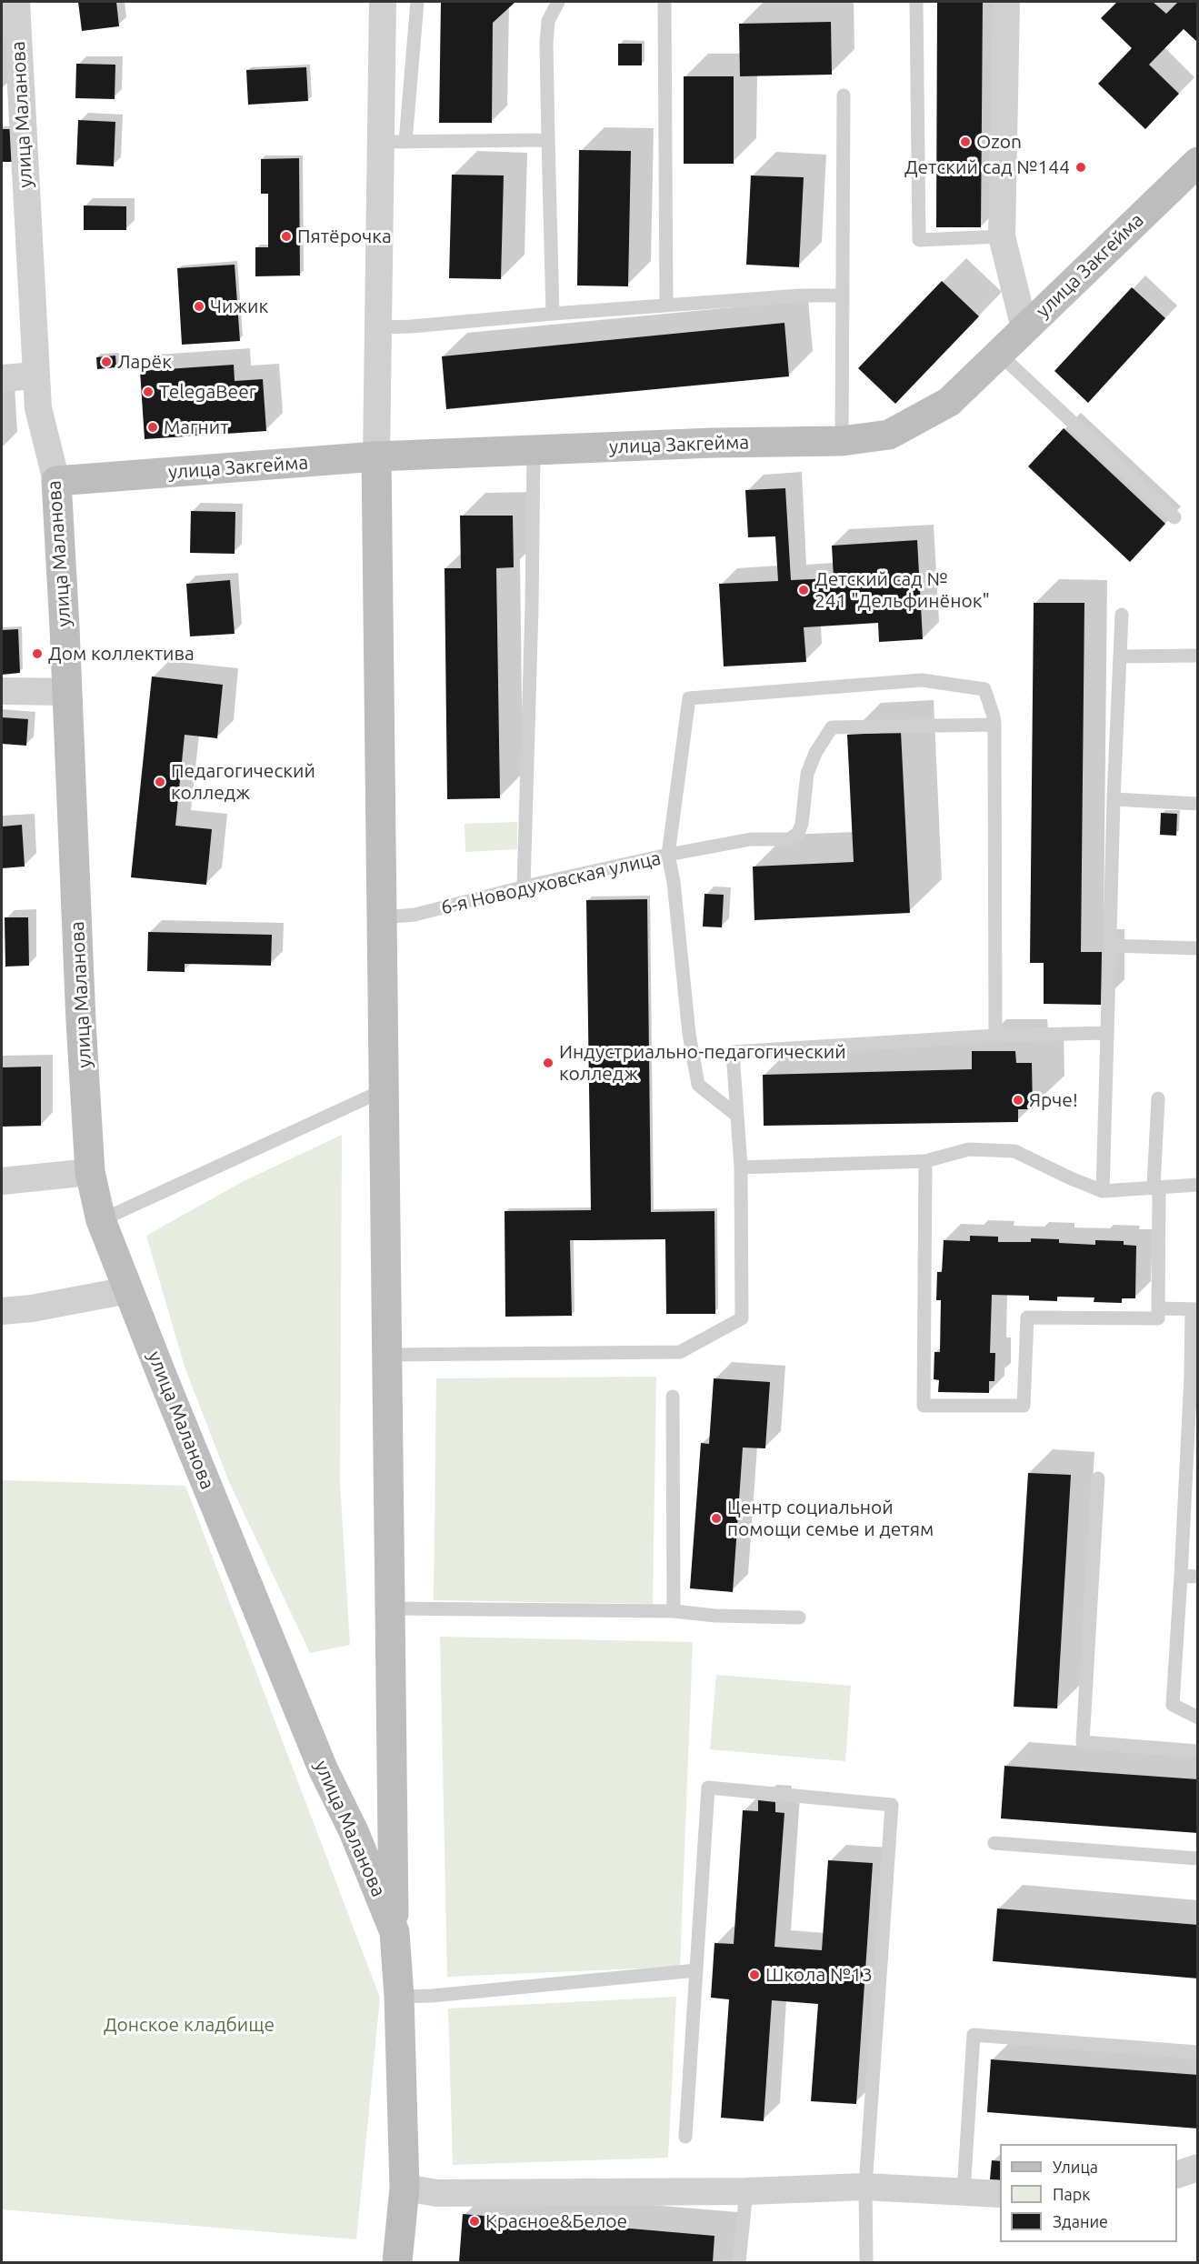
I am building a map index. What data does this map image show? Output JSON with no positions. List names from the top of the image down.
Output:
{
  "streets": {
    "street": ["улица Маланова", "улица Закгейма"],
    "lane": ["6-я Новодуховская улица"]
  },
  "crossings": [
    ["улица Маланова", "улица Закгейма"],
    ["улица Маланова", "6-я Новодуховская улица"]
  ],
  "parks": ["Донское кладбище"],
  "places": [
    "Ozon",
    "Детский сад №144",
    "Пятёрочка",
    "Чижик",
    "Ларёк",
    "TelegaBeer",
    "Магнит",
    "Детский сад № 241 \"Дельфинёнок\"",
    "Дом коллектива",
    "Педагогический колледж",
    "Индустриально-педагогический колледж",
    "Ярче!",
    "Центр социальной помощи семье и детям",
    "Школа №13",
    "Красное&Белое"
  ],
  "legend": ["Улица", "Парк", "Здание"]
}
